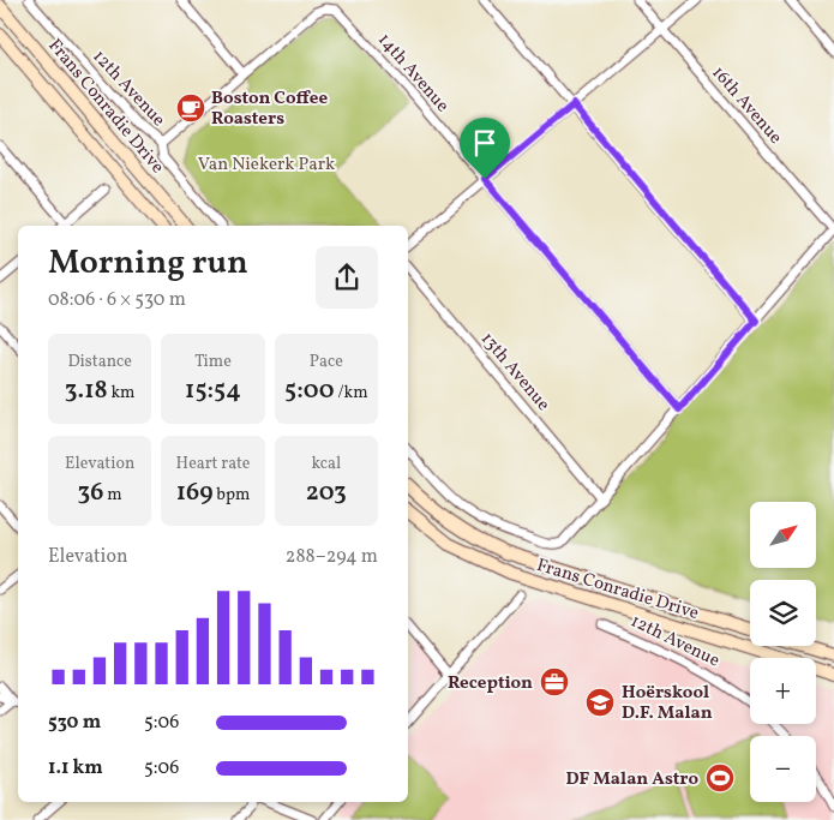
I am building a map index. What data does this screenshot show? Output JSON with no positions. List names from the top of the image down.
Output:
{
  "streets": {
    "main road": ["Frans Conradie Drive"],
    "street": [
      "14th Avenue",
      "12th Avenue",
      "16th Avenue",
      "13th Avenue"
    ]
  },
  "parks": ["Van Niekerk Park"],
  "places": {
    "cafe": ["Boston Coffee Roasters"],
    "office": ["Reception"],
    "school or university": ["Hoërskool D.F. Malan"],
    "sports": ["DF Malan Astro"]
  },
  "north": "top right",
  "page": {
    "heading": ["Morning run", "08:06 · 6 × 530 m"],
    "stats": [
      ["Distance", "3.18 km"],
      ["Time", "15:54"],
      ["Pace", "5:00 /km"],
      ["Elevation", "36 m"],
      ["Heart rate", "169 bpm"],
      ["kcal", "203"]
    ],
    "map_buttons": ["+", "−"],
    "chart": ["Elevation", "288–294 m"],
    "list": [
      {
        "name": "530 m",
        "note": "5:06"
      },
      {
        "name": "1.1 km",
        "note": "5:06"
      }
    ]
  }
}
